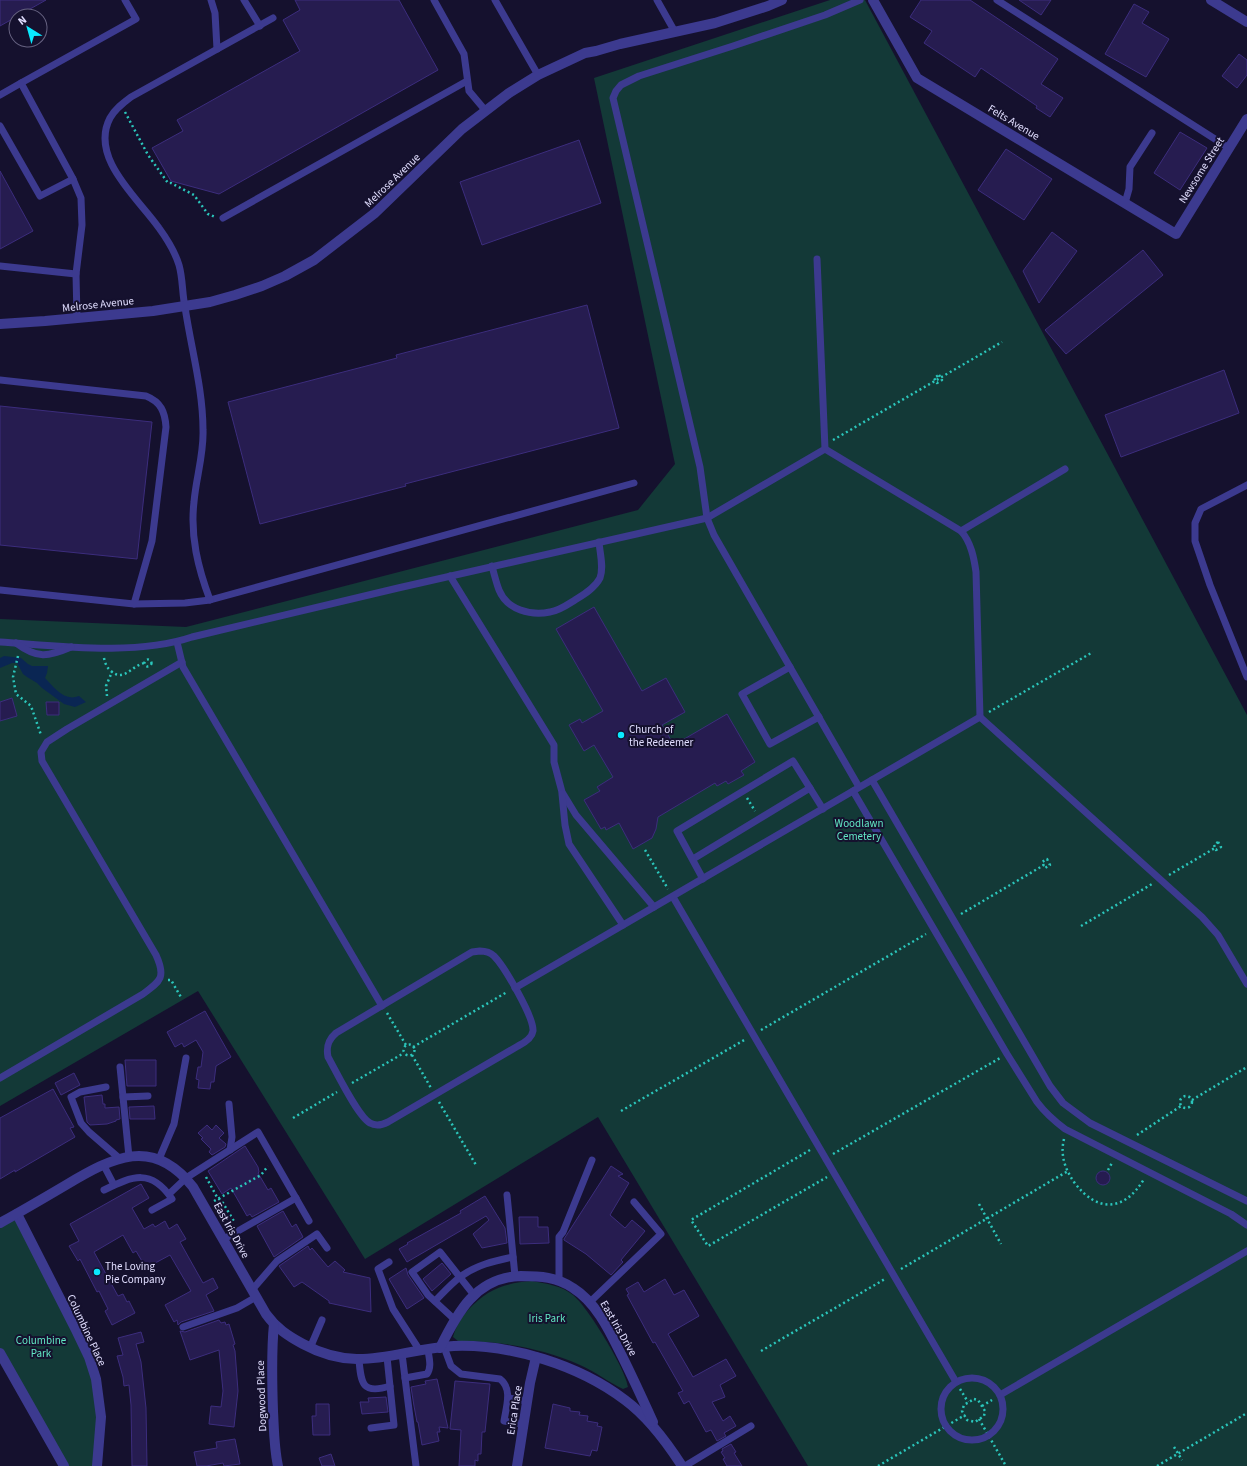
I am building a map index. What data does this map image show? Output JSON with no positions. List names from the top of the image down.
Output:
{
  "streets": {
    "street": [
      "Felts Avenue",
      "Newsome Street",
      "Melrose Avenue",
      "East Iris Drive",
      "Columbine Place",
      "Dogwood Place",
      "Erica Place"
    ]
  },
  "crossings": [
    ["Felts Avenue", "Newsome Street"],
    ["East Iris Drive", "Columbine Place"],
    ["East Iris Drive", "Dogwood Place"],
    ["East Iris Drive", "Erica Place"]
  ],
  "parks": ["Woodlawn Cemetery", "Iris Park", "Columbine Park"],
  "places": ["Church of the Redeemer", "The Loving Pie Company"],
  "north": "top left"
}
